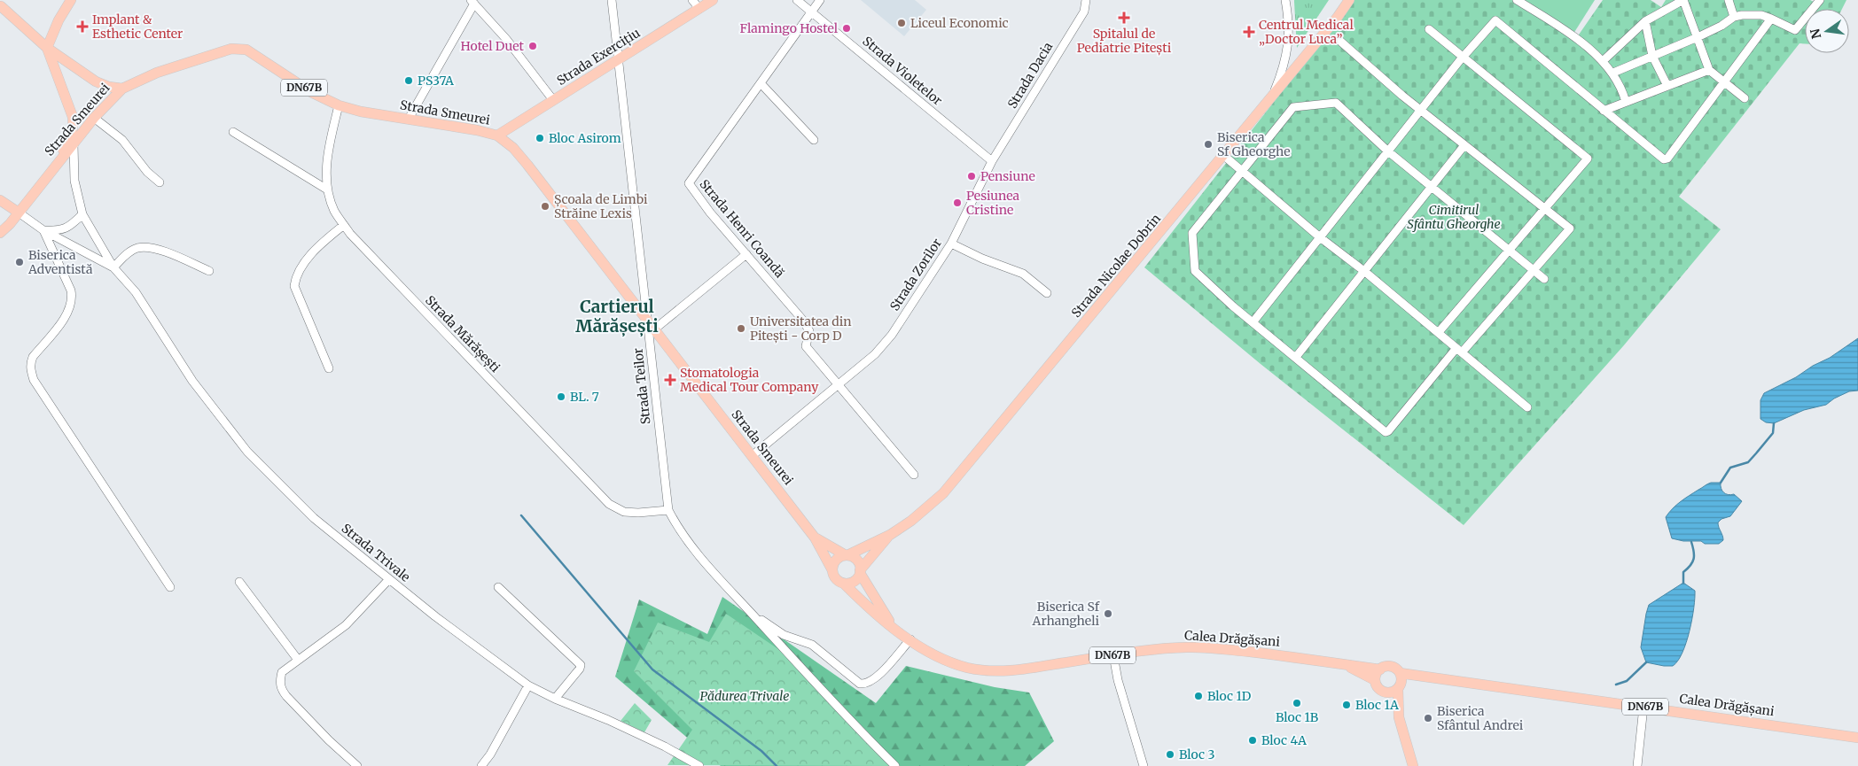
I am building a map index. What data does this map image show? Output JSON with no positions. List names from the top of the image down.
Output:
{
  "streets": {
    "main road": [
      "Strada Exercițiu",
      "DN67B",
      "Strada Smeurei",
      "Strada Nicolae Dobrin",
      "Calea Drăgășani"
    ],
    "street": [
      "Strada Violetelor",
      "Strada Dacia",
      "Strada Henri Coandă",
      "Strada Zorilor",
      "Strada Mărășești",
      "Strada Teilor",
      "Strada Trivale"
    ]
  },
  "crossings": [
    ["Strada Exercițiu", "Strada Smeurei"],
    ["Strada Exercițiu", "Strada Teilor"],
    ["Strada Violetelor", "Strada Dacia"],
    ["Strada Violetelor", "Strada Henri Coandă"],
    ["Strada Violetelor", "Strada Zorilor"],
    ["Strada Dacia", "Strada Zorilor"],
    ["Strada Smeurei", "Strada Nicolae Dobrin"],
    ["Strada Smeurei", "Strada Zorilor"],
    ["Strada Smeurei", "Strada Mărășești"],
    ["Strada Smeurei", "Strada Teilor"],
    ["Strada Smeurei", "Strada Trivale"],
    ["Strada Smeurei", "Calea Drăgășani"],
    ["Strada Henri Coandă", "Strada Zorilor"],
    ["Strada Nicolae Dobrin", "Calea Drăgășani"],
    ["Strada Mărășești", "Strada Teilor"]
  ],
  "districts": ["Cartierul Mărășești"],
  "parks": ["Cimitirul Sfântu Gheorghe", "Pădurea Trivale"],
  "places": {
    "health": [
      "Spitalul de Pediatrie Pitești",
      "Implant & Esthetic Center",
      "Centrul Medical „Doctor Luca”",
      "Stomatologia Medical Tour Company"
    ],
    "other": [
      "Liceul Economic",
      "Flamingo Hostel",
      "Hotel Duet",
      "PS37A",
      "Bloc Asirom",
      "Biserica Sf Gheorghe",
      "Pensiune",
      "Pesiunea Cristine",
      "Școala de Limbi Străine Lexis",
      "Biserica Adventistă",
      "Universitatea din Pitești - Corp D",
      "BL. 7",
      "Biserica Sf Arhangheli",
      "Bloc 1D",
      "Bloc 1B",
      "Bloc 1A",
      "Biserica Sfântul Andrei",
      "Bloc 4A",
      "Bloc 3"
    ]
  },
  "north": "left"
}
